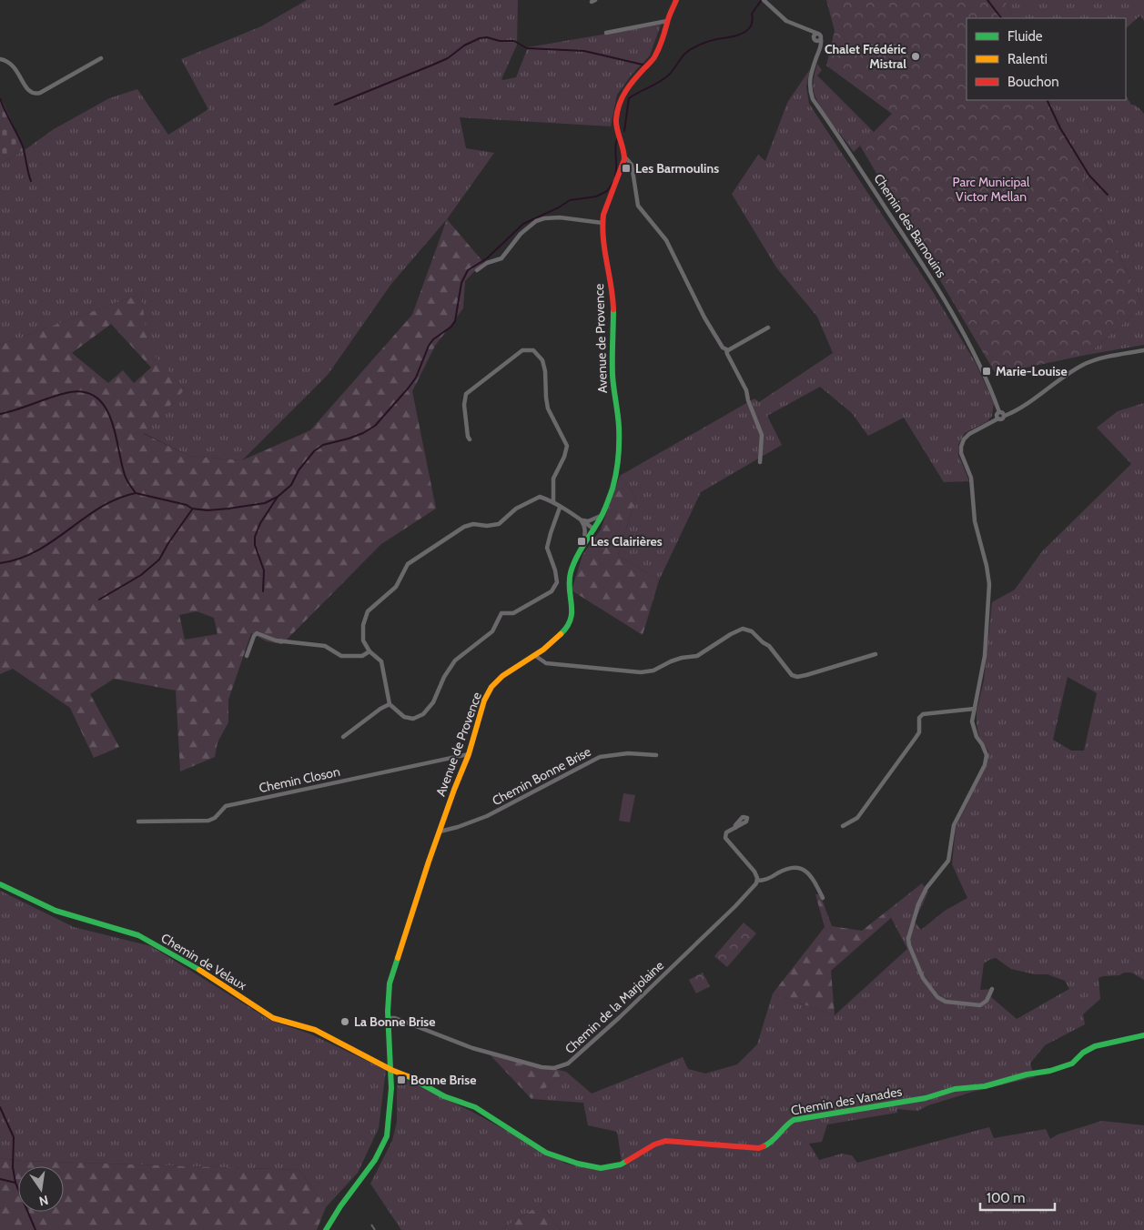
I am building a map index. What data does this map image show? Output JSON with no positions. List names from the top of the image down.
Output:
{
  "streets": {
    "street": [
      "Chemin des Barnouins",
      "Avenue de Provence",
      "Chemin Bonne Brise",
      "Chemin Closon",
      "Chemin de Velaux",
      "Chemin de la Marjolaine",
      "Chemin des Vanades"
    ]
  },
  "crossings": [
    ["Avenue de Provence", "Chemin Bonne Brise"],
    ["Avenue de Provence", "Chemin Closon"],
    ["Avenue de Provence", "Chemin de Velaux"],
    ["Avenue de Provence", "Chemin de la Marjolaine"],
    ["Avenue de Provence", "Chemin des Vanades"],
    ["Chemin de Velaux", "Chemin des Vanades"]
  ],
  "parks": ["Parc Municipal Victor Mellan"],
  "places": {
    "other": ["Chalet Frédéric Mistral", "La Bonne Brise"],
    "transit": [
      "Les Barmoulins",
      "Marie-Louise",
      "Les Clairières",
      "Bonne Brise"
    ]
  },
  "legend": ["Fluide", "Ralenti", "Bouchon"],
  "scale_bar": "100 m",
  "north": "bottom"
}
